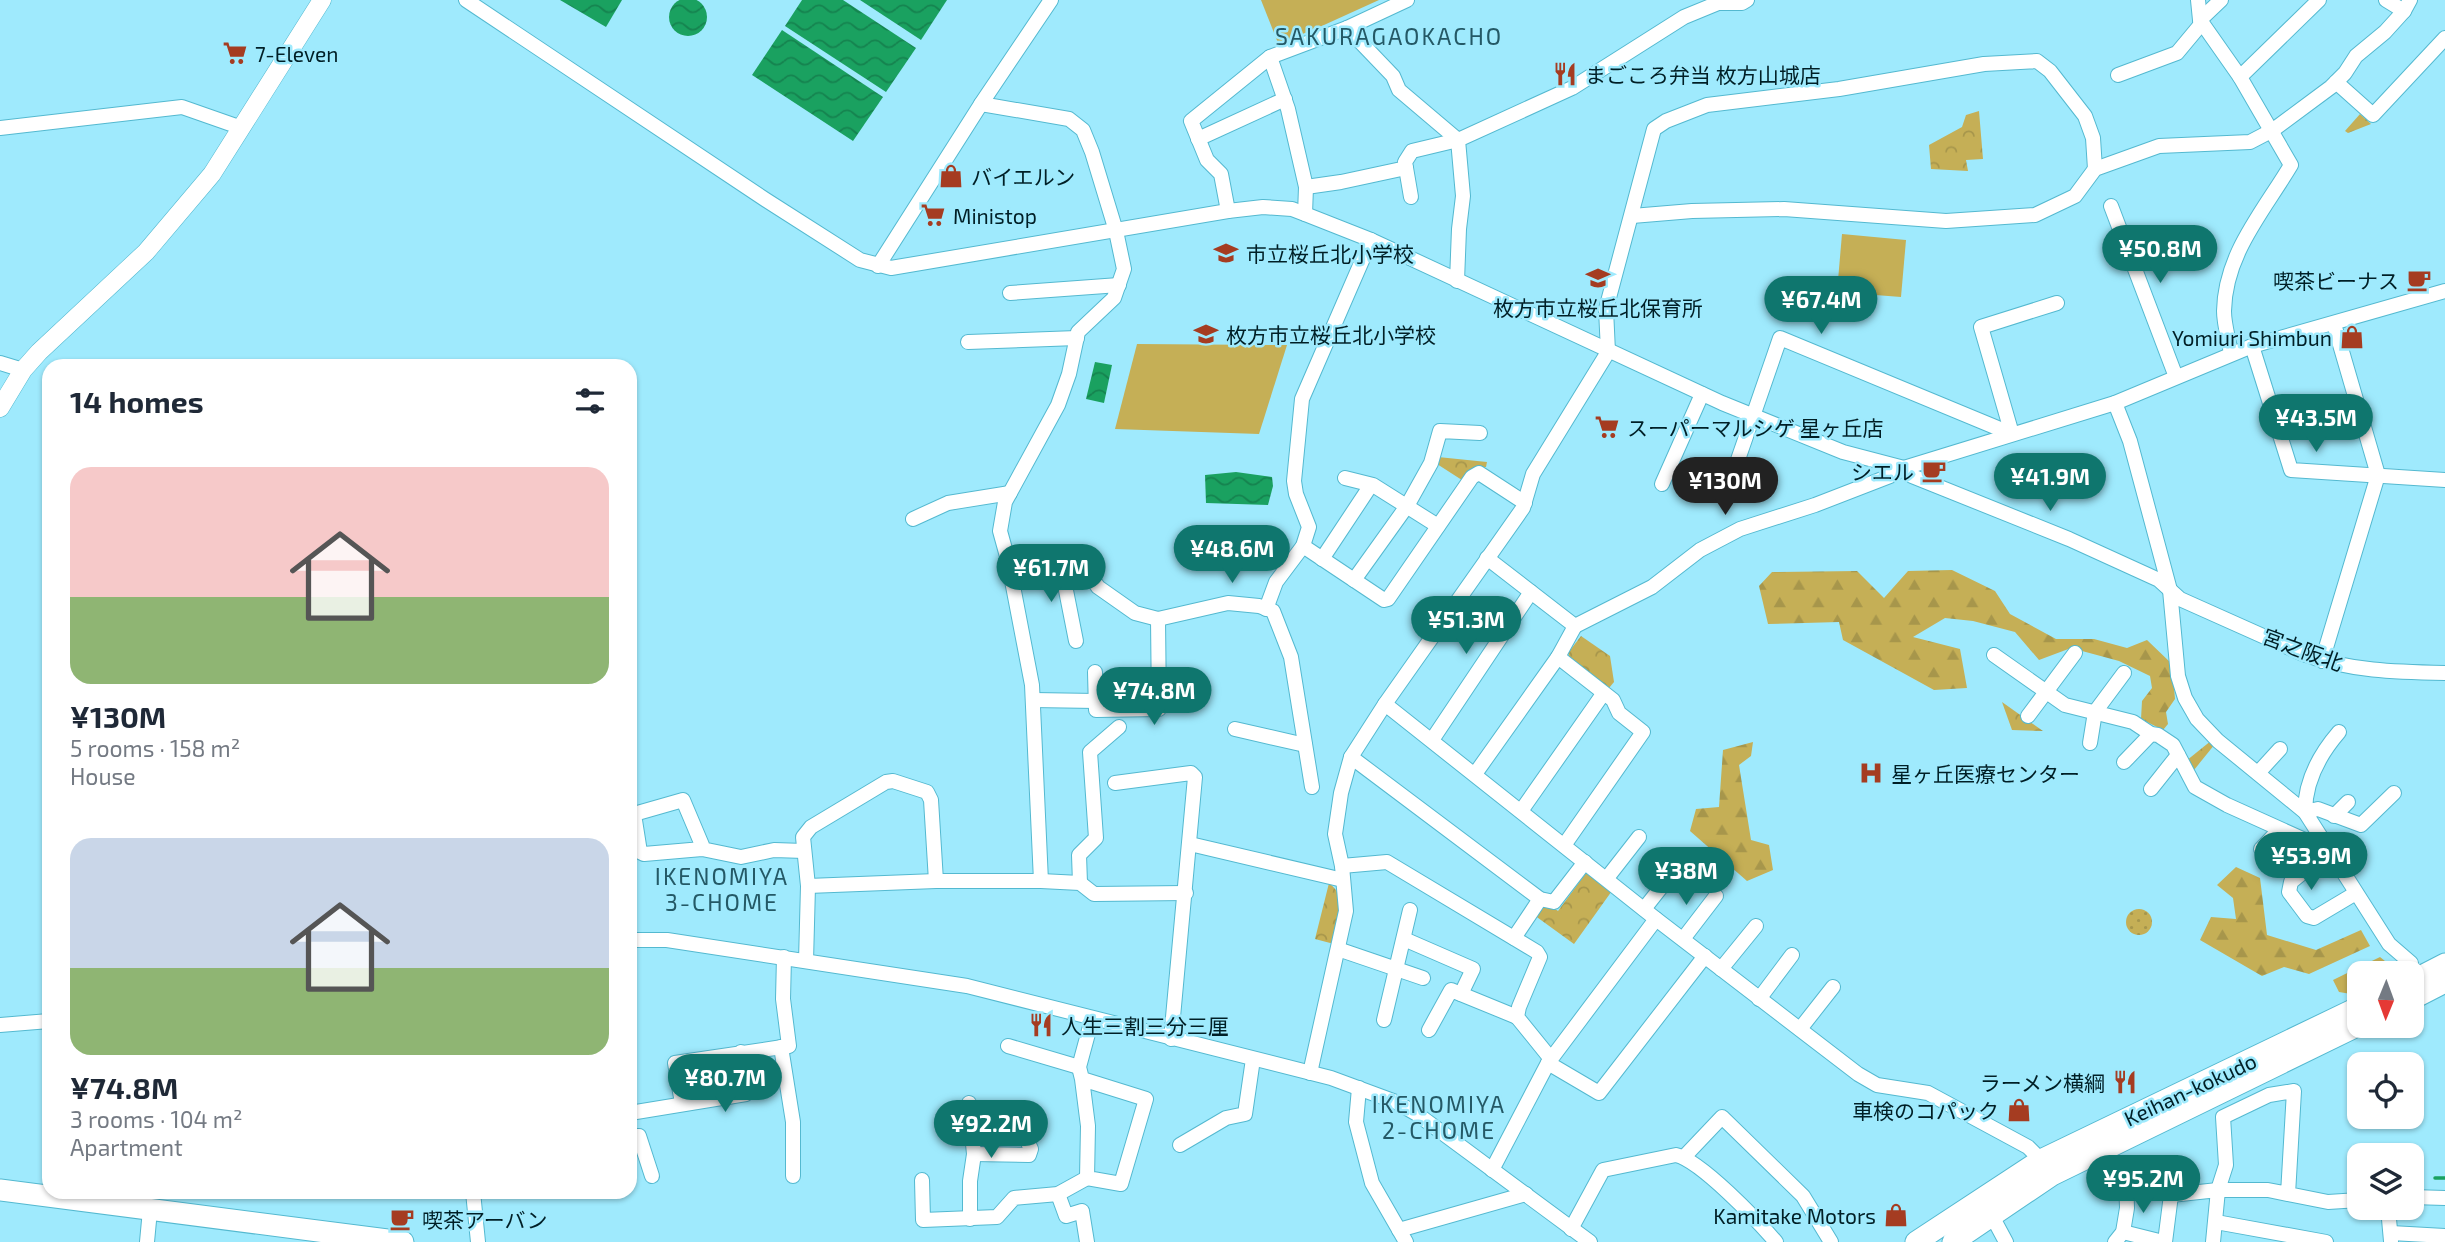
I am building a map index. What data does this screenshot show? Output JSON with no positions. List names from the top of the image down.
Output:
{
  "streets": {
    "highway": ["Keihan-kokudo"],
    "street": ["宮之阪北"]
  },
  "districts": ["SAKURAGAOKACHO", "IKENOMIYA 3-CHOME", "IKENOMIYA 2-CHOME"],
  "places": {
    "supermarket": ["7-Eleven", "Ministop", "スーパーマルシゲ 星ヶ丘店"],
    "restaurant": ["まごころ弁当 枚方山城店", "人生三割三分三厘", "ラーメン横綱"],
    "shop": [
      "バイエルン",
      "Yomiuri Shimbun",
      "車検のコパック",
      "Kamitake Motors"
    ],
    "school or university": ["市立桜丘北小学校", "枚方市立桜丘北保育所", "枚方市立桜丘北小学校"],
    "cafe": ["喫茶ビーナス", "シエル", "喫茶アーバン"],
    "hospital": ["星ヶ丘医療センター"]
  },
  "north": "bottom",
  "page": {
    "price": [
      "¥50.8M",
      "¥67.4M",
      "¥43.5M",
      "¥41.9M",
      "¥130M",
      "¥48.6M",
      "¥61.7M",
      "¥51.3M",
      "¥74.8M",
      "¥53.9M",
      "¥38M",
      "¥80.7M",
      "¥92.2M",
      "¥95.2M"
    ],
    "heading": "14 homes",
    "list": [
      {
        "name": "¥130M",
        "note": "5 rooms · 158 m² · House"
      },
      {
        "name": "¥74.8M",
        "note": "3 rooms · 104 m² · Apartment"
      }
    ]
  }
}
